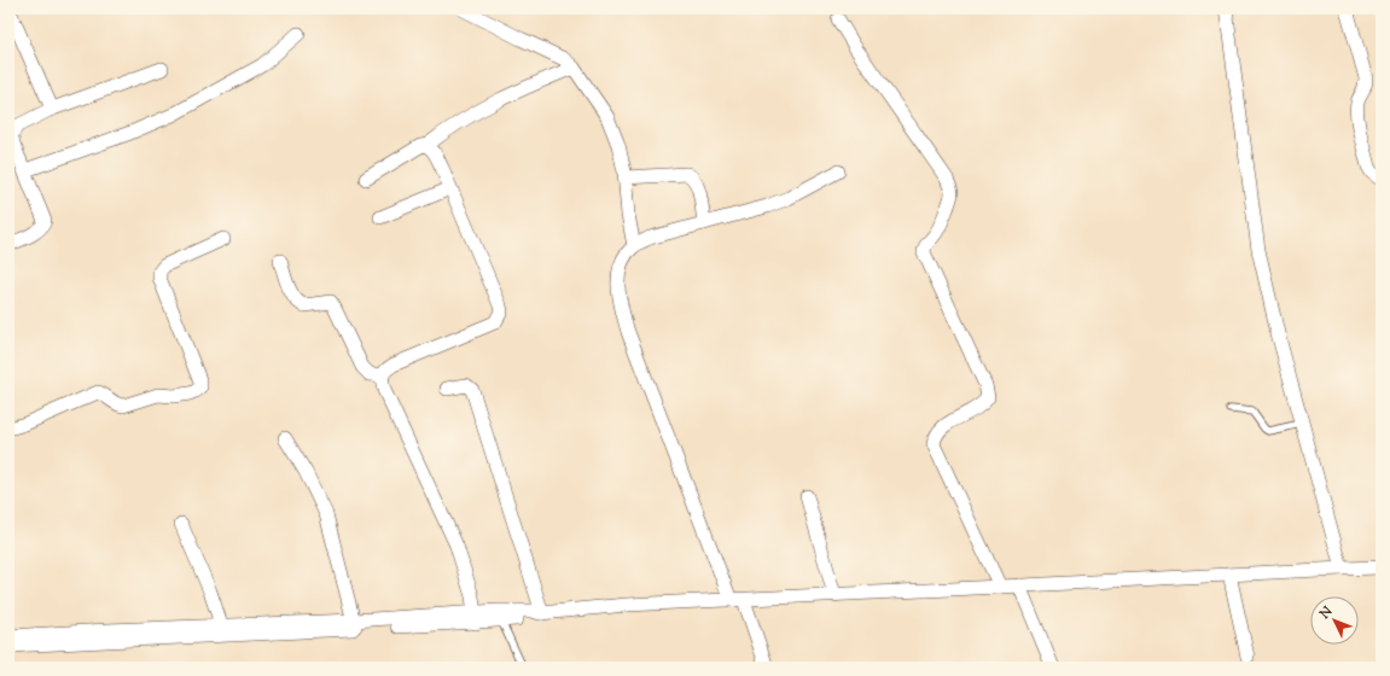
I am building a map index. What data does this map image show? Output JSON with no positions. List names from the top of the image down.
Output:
{
  "north": "top left"
}
